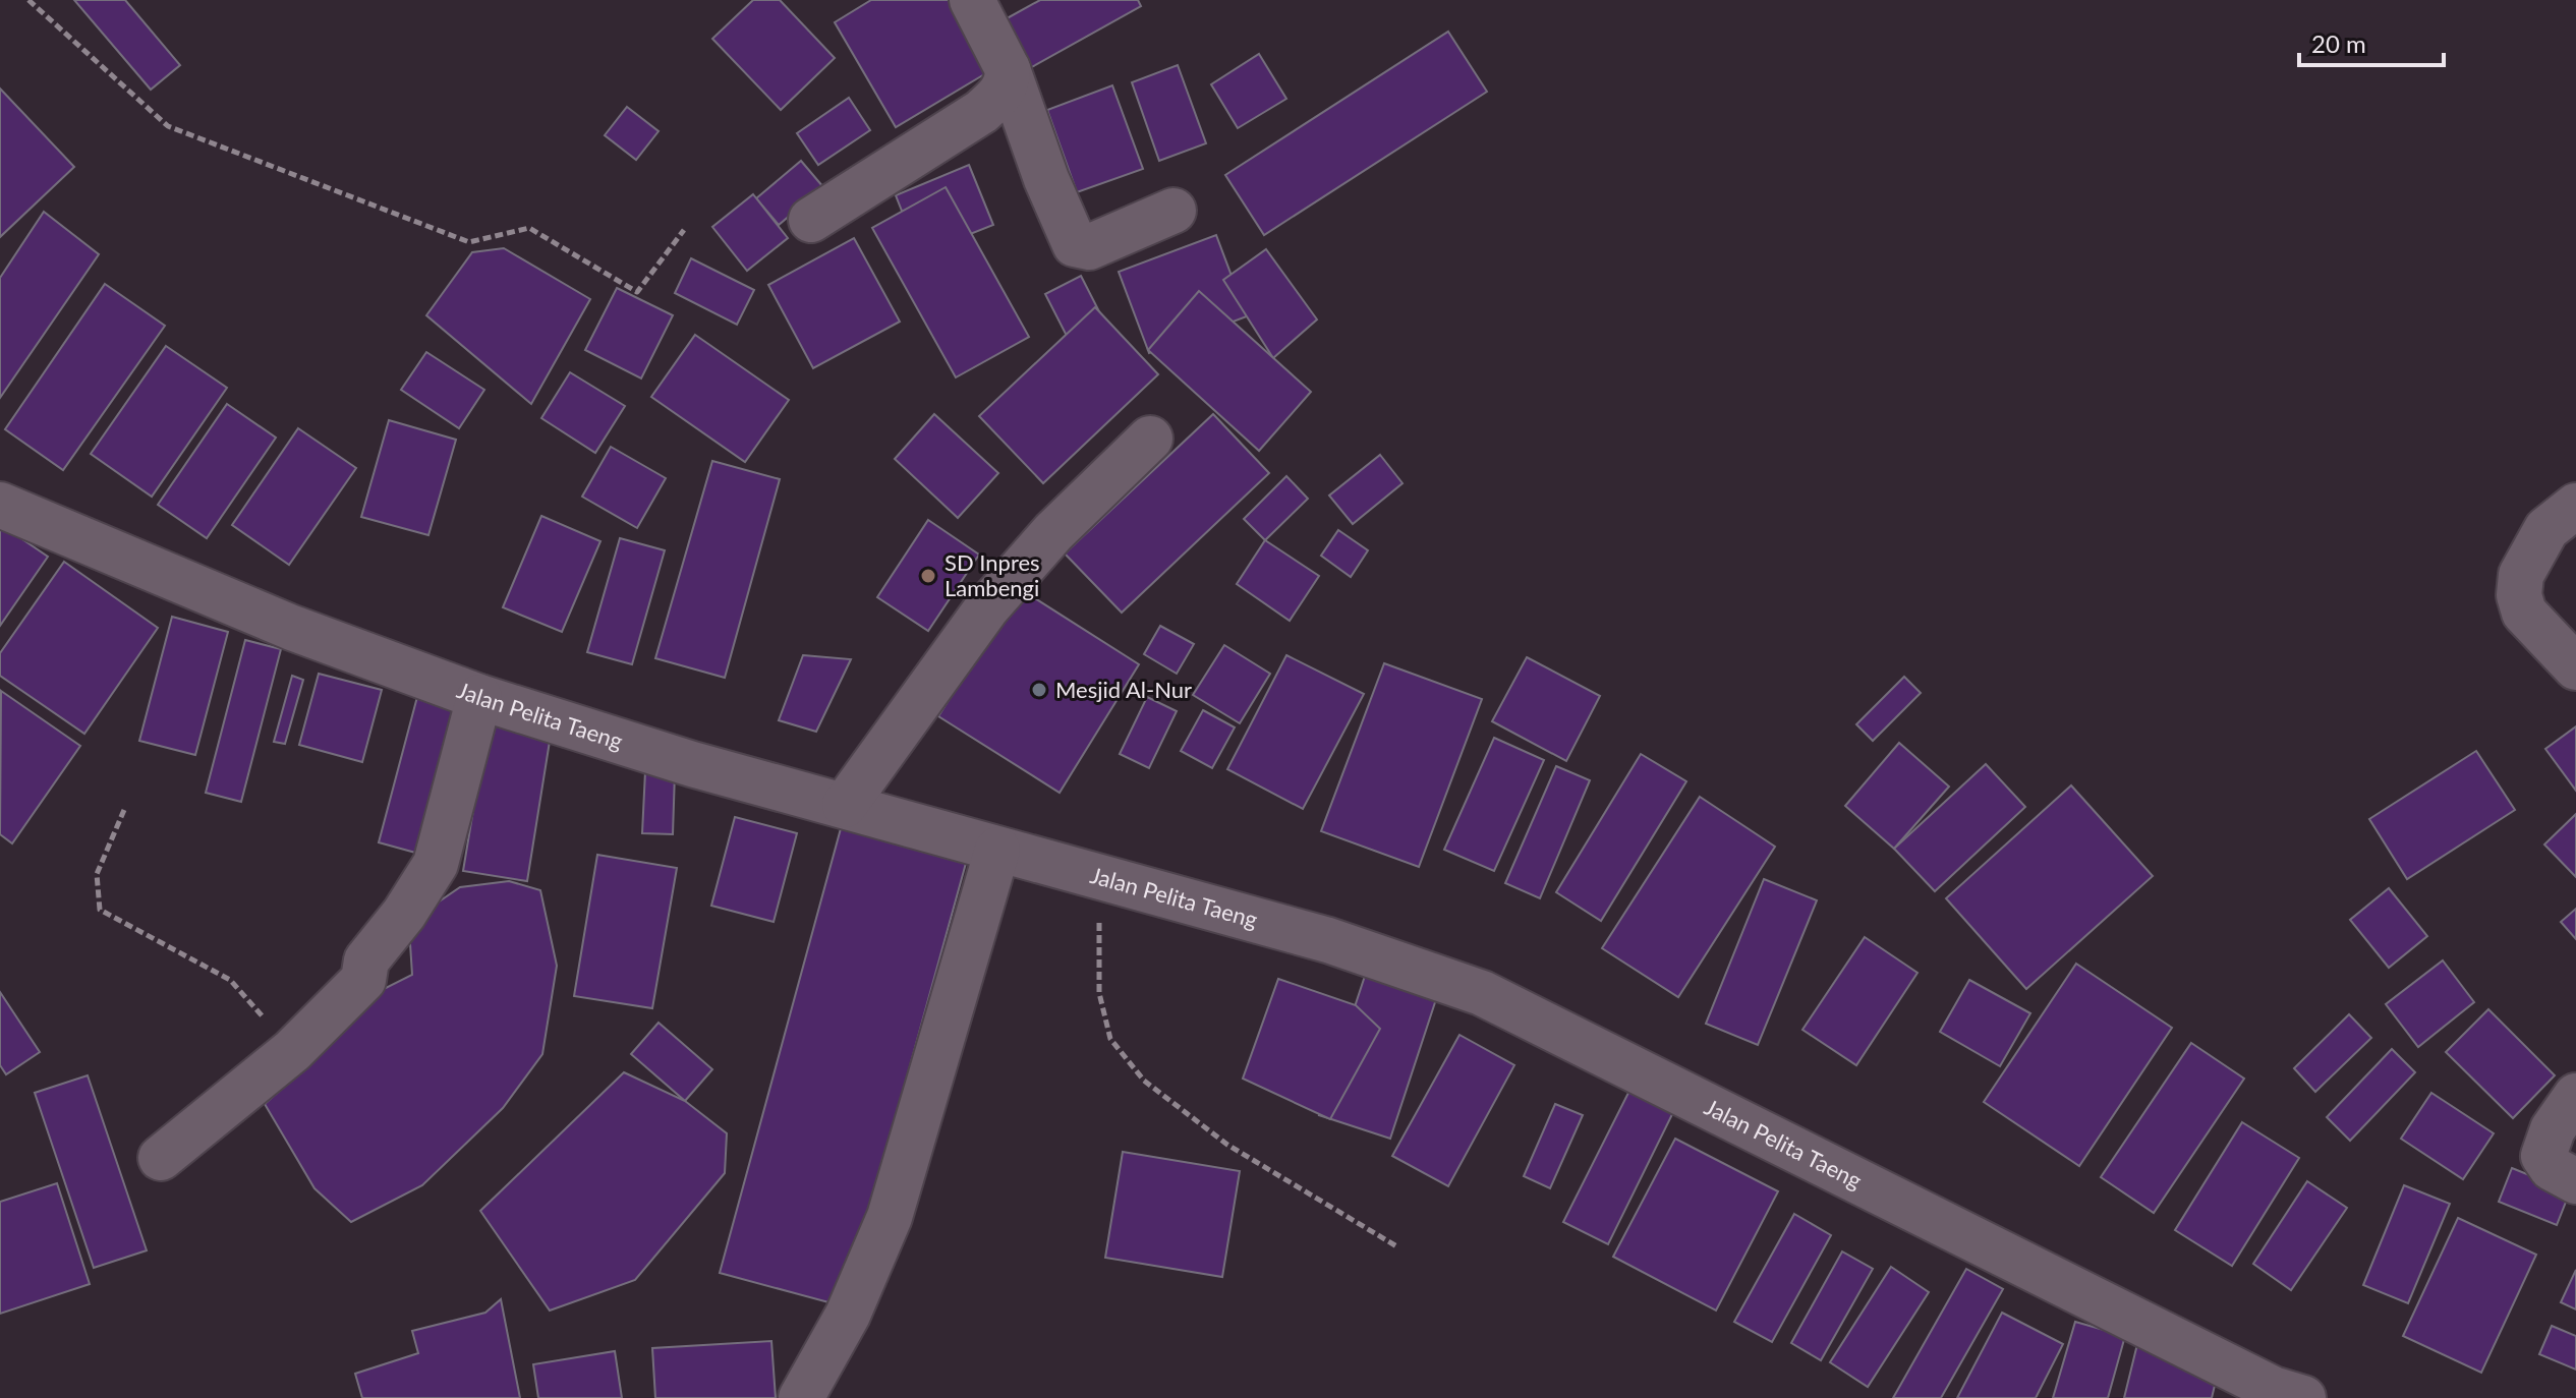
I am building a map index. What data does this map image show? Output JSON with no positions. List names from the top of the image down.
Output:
{
  "streets": {
    "street": ["Jalan Pelita Taeng"]
  },
  "places": ["SD Inpres Lambengi", "Mesjid Al-Nur"],
  "scale_bar": "20 m"
}
